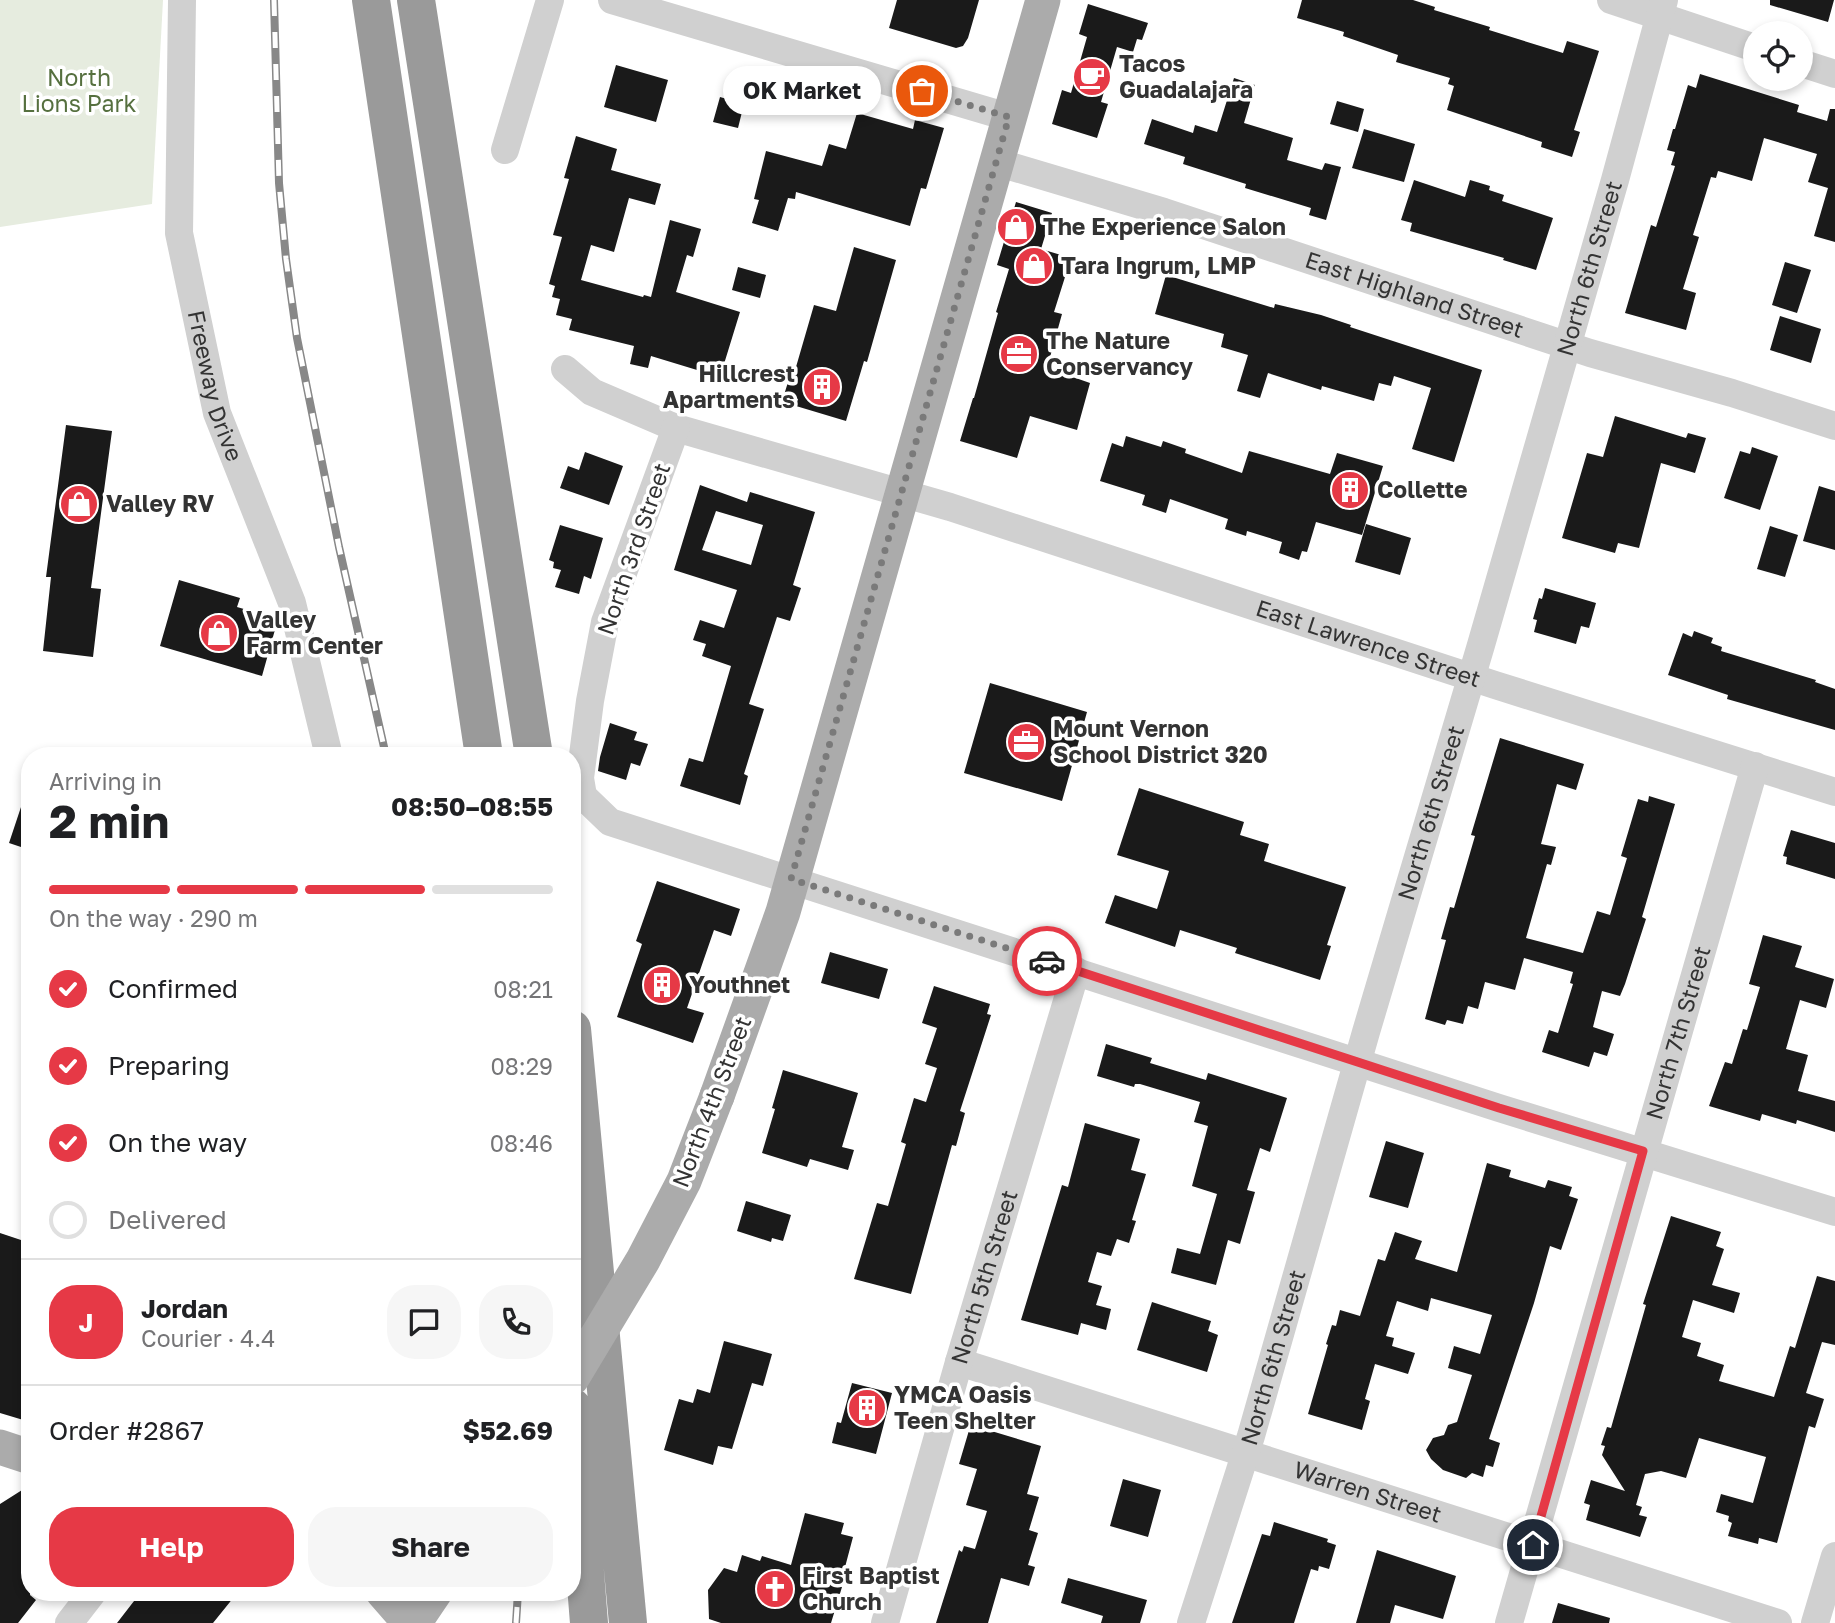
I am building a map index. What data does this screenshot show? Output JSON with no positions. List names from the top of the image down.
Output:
{
  "streets": {
    "main road": ["North 4th Street"],
    "street": [
      "North 6th Street",
      "East Highland Street",
      "Freeway Drive",
      "North 3rd Street",
      "East Lawrence Street",
      "North 7th Street",
      "North 5th Street",
      "Warren Street"
    ]
  },
  "crossings": [
    ["North 6th Street", "East Highland Street"],
    ["North 6th Street", "East Lawrence Street"],
    ["North 6th Street", "Warren Street"],
    ["East Highland Street", "North 4th Street"],
    ["North 3rd Street", "East Lawrence Street"],
    ["North 3rd Street", "North 4th Street"],
    ["East Lawrence Street", "North 7th Street"],
    ["East Lawrence Street", "North 4th Street"],
    ["North 7th Street", "Warren Street"],
    ["North 5th Street", "Warren Street"]
  ],
  "parks": ["North Lions Park"],
  "places": {
    "cafe": ["Tacos Guadalajara"],
    "other": ["OK Market"],
    "shop": [
      "The Experience Salon",
      "Tara Ingrum, LMP",
      "Valley RV",
      "Valley Farm Center"
    ],
    "office": ["The Nature Conservancy", "Mount Vernon School District 320"],
    "building": [
      "Hillcrest Apartments",
      "Collette",
      "Youthnet",
      "YMCA Oasis Teen Shelter"
    ],
    "church": ["First Baptist Church"]
  },
  "page": {
    "bubble": "OK Market",
    "heading": ["2 min", "Arriving in", "08:50–08:55"],
    "panel": [
      "Jordan",
      "Courier · 4.4",
      "Order #2867",
      "$52.69"
    ],
    "bar": "On the way · 290 m",
    "list": [
      ["Confirmed", "08:21"],
      ["Preparing", "08:29"],
      ["On the way", "08:46"],
      "Delivered"
    ],
    "round": "J",
    "buttons": ["Help", "Share"]
  }
}
